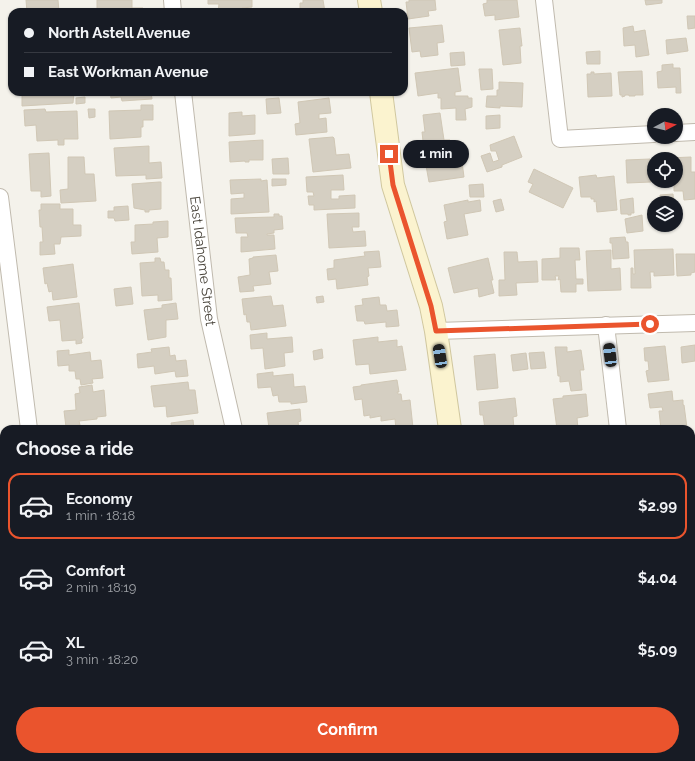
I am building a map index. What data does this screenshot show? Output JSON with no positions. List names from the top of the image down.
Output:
{
  "streets": {
    "street": ["East Idahome Street"]
  },
  "north": "right",
  "page": {
    "banner": ["North Astell Avenue", "East Workman Avenue"],
    "bubble": "1 min",
    "heading": "Choose a ride",
    "list": [
      {
        "name": "Economy",
        "note": "1 min · 18:18",
        "value": "$2.99"
      },
      {
        "name": "Comfort",
        "note": "2 min · 18:19",
        "value": "$4.04"
      },
      {
        "name": "XL",
        "note": "3 min · 18:20",
        "value": "$5.09"
      }
    ],
    "buttons": "Confirm"
  }
}
